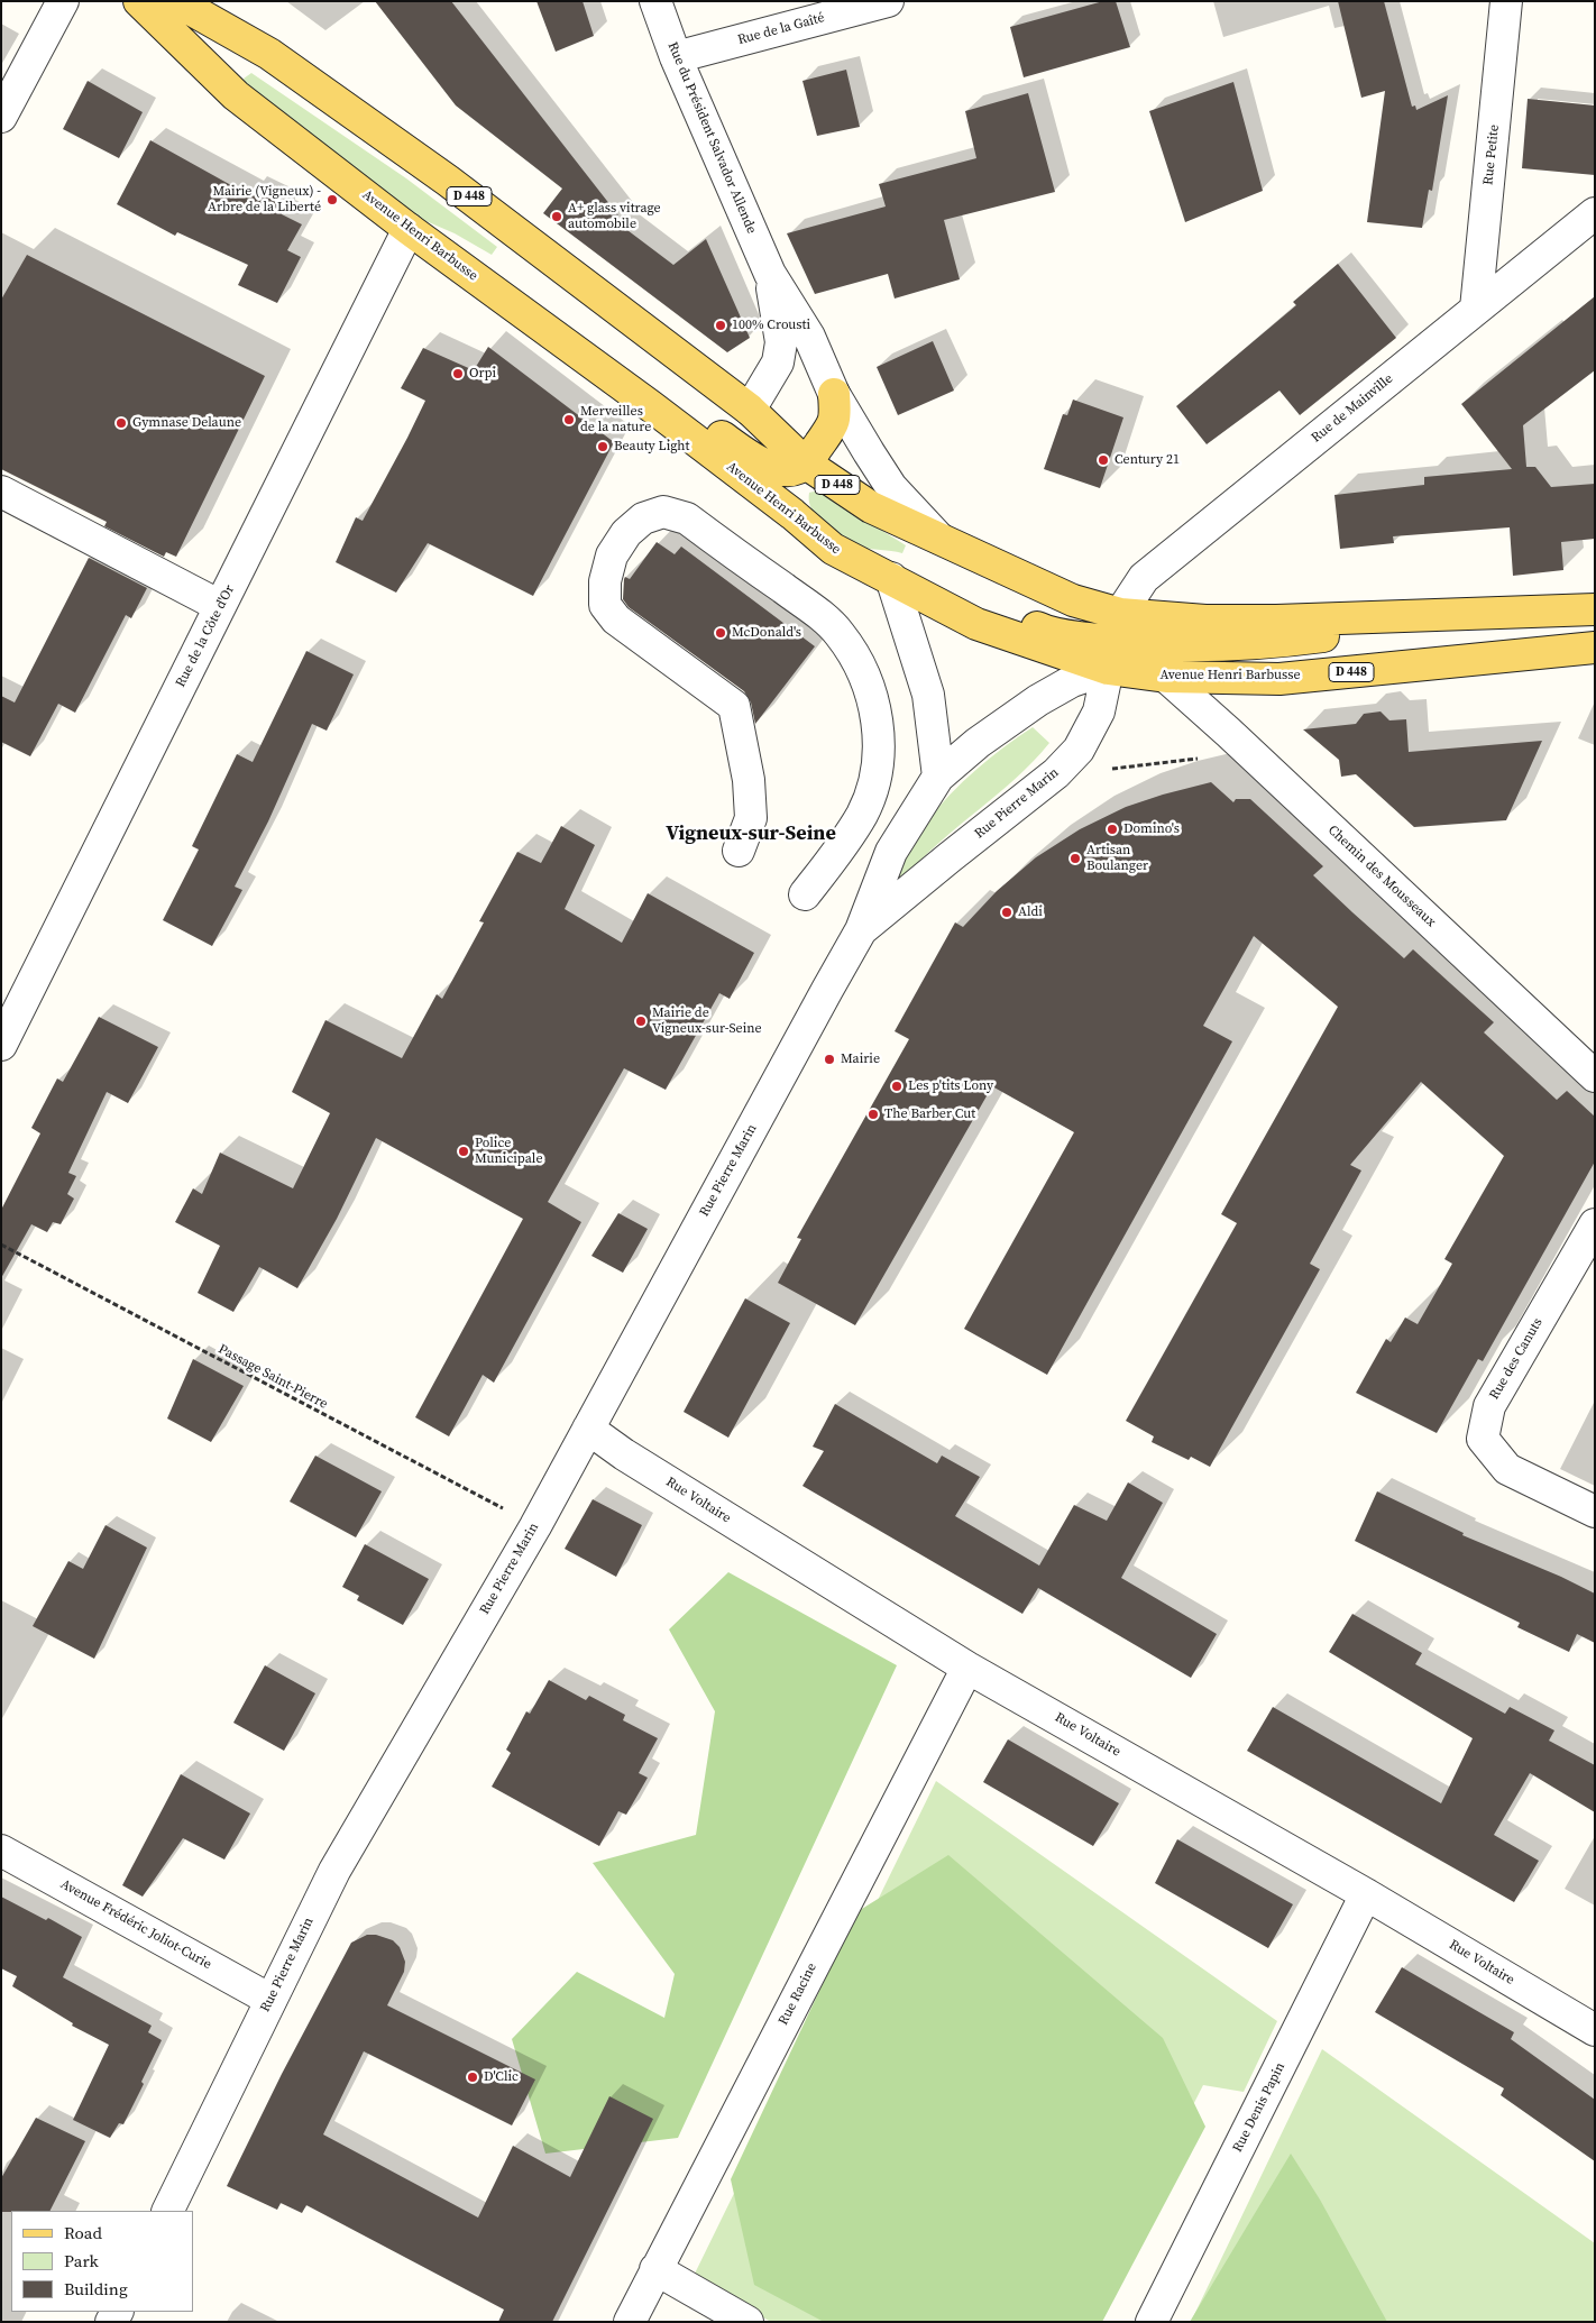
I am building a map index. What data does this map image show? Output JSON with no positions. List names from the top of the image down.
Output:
{
  "streets": {
    "main road": ["D 448", "Avenue Henri Barbusse"],
    "street": [
      "Rue de la Gaîté",
      "Rue du Président Salvador Allende",
      "Rue Petite",
      "Rue de Mainville",
      "Rue de la Côte d'Or",
      "Rue Pierre Marin",
      "Chemin des Mousseaux",
      "Rue des Canuts",
      "Rue Voltaire",
      "Avenue Frédéric Joliot-Curie",
      "Rue Racine",
      "Rue Denis Papin"
    ],
    "path": ["Passage Saint-Pierre"]
  },
  "crossings": [
    ["Rue de la Gaîté", "Rue du Président Salvador Allende"],
    ["Rue du Président Salvador Allende", "Avenue Henri Barbusse"],
    ["Rue Petite", "Rue de Mainville"],
    ["Avenue Henri Barbusse", "Rue de Mainville"],
    ["Avenue Henri Barbusse", "Rue de la Côte d'Or"],
    ["Avenue Henri Barbusse", "Rue Pierre Marin"],
    ["Avenue Henri Barbusse", "Chemin des Mousseaux"],
    ["Rue de Mainville", "Rue Pierre Marin"],
    ["Rue Pierre Marin", "Passage Saint-Pierre"],
    ["Rue Pierre Marin", "Rue Voltaire"],
    ["Rue Pierre Marin", "Avenue Frédéric Joliot-Curie"],
    ["Rue Voltaire", "Rue Racine"],
    ["Rue Voltaire", "Rue Denis Papin"]
  ],
  "districts": ["Vigneux-sur-Seine"],
  "places": [
    "Mairie (Vigneux) - Arbre de la Liberté",
    "A+ glass vitrage automobile",
    "100% Crousti",
    "Orpi",
    "Merveilles de la nature",
    "Gymnase Delaune",
    "Beauty Light",
    "Century 21",
    "McDonald's",
    "Domino's",
    "Artisan Boulanger",
    "Aldi",
    "Mairie de Vigneux-sur-Seine",
    "Mairie",
    "Les p'tits Lony",
    "The Barber Cut",
    "Police Municipale",
    "D'Clic"
  ],
  "legend": ["Road", "Park", "Building"]
}
